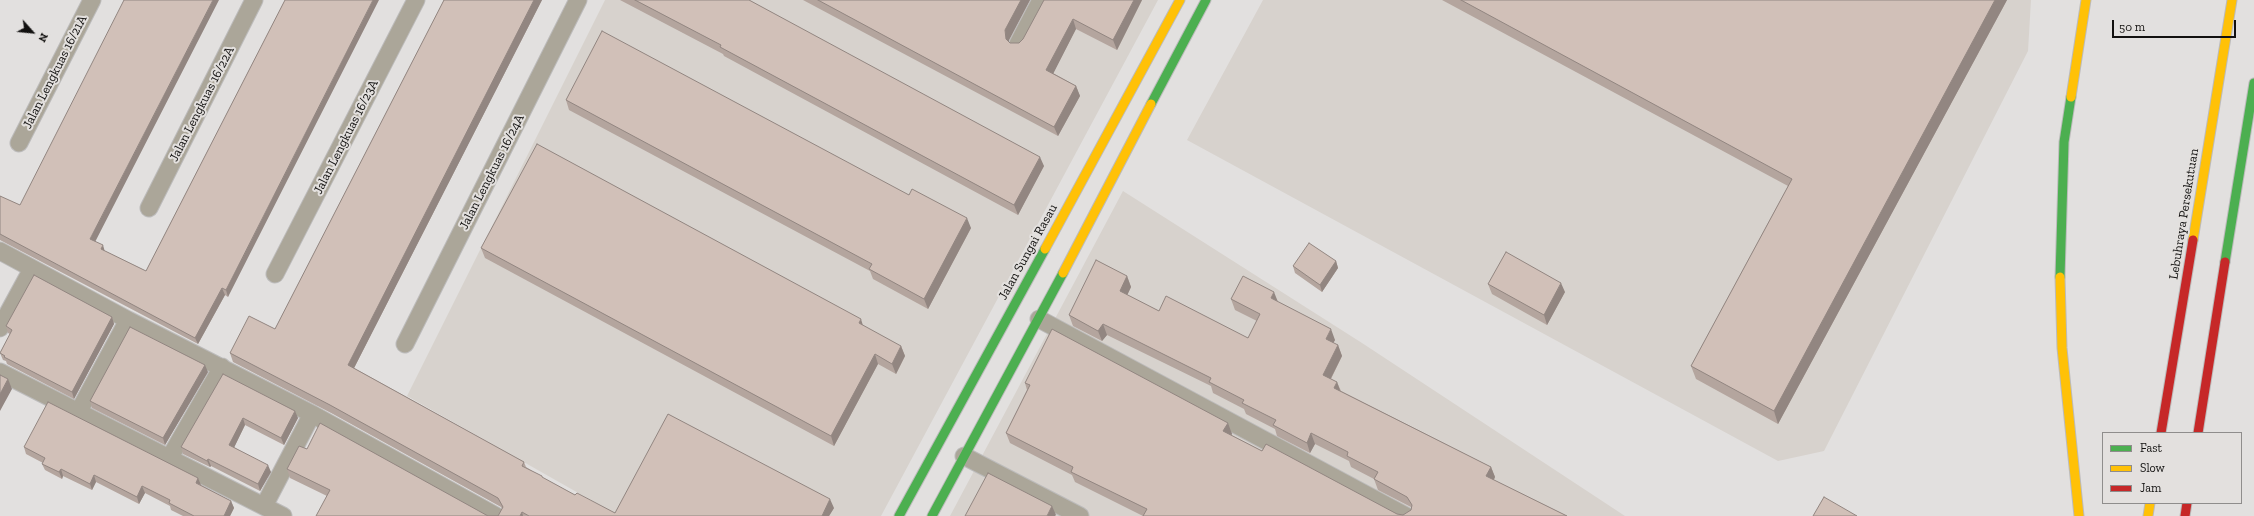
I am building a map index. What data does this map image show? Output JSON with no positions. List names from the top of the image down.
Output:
{
  "streets": {
    "main road": ["Lebuhraya Persekutuan", "Jalan Sungai Rasau"],
    "street": [
      "Jalan Lengkuas 16/21A",
      "Jalan Lengkuas 16/22A",
      "Jalan Lengkuas 16/23A",
      "Jalan Lengkuas 16/24A"
    ]
  },
  "legend": ["Fast", "Slow", "Jam"],
  "scale_bar": "50 m",
  "north": "bottom right"
}
